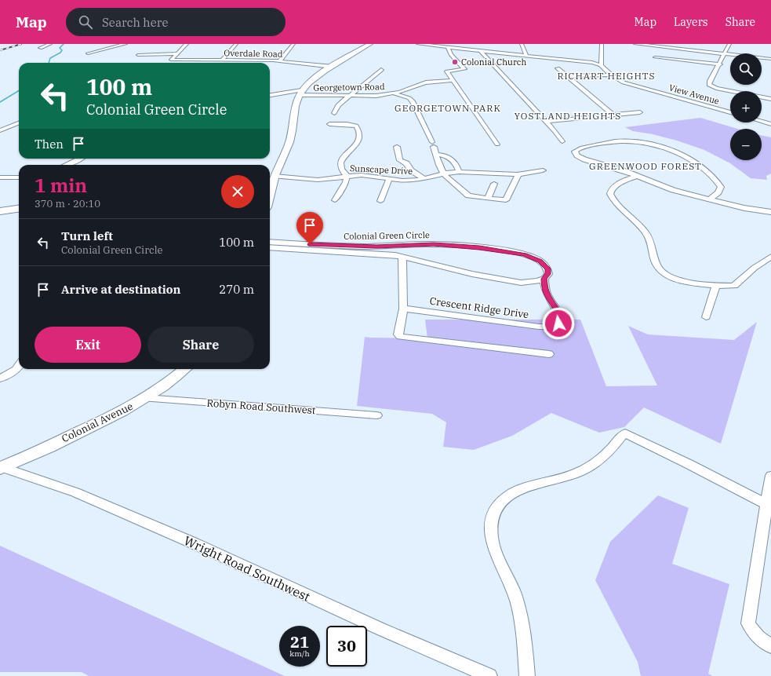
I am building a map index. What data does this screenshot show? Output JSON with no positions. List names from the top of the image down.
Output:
{
  "streets": {
    "main road": ["Colonial Avenue"],
    "street": [
      "Overdale Road",
      "Georgetown Road",
      "View Avenue",
      "Sunscape Drive",
      "Colonial Green Circle",
      "Crescent Ridge Drive",
      "Robyn Road Southwest",
      "Wright Road Southwest"
    ]
  },
  "crossings": [
    ["Colonial Green Circle", "Crescent Ridge Drive"],
    ["Robyn Road Southwest", "Colonial Avenue"],
    ["Colonial Avenue", "Wright Road Southwest"]
  ],
  "districts": [
    "RICHART HEIGHTS",
    "GEORGETOWN PARK",
    "YOSTLAND HEIGHTS",
    "GREENWOOD FOREST"
  ],
  "places": ["Colonial Church"],
  "page": {
    "header": "Map",
    "search": "Search here",
    "nav": ["Map", "Layers", "Share"],
    "map_buttons": ["+", "−"],
    "turn": ["100 m", "Colonial Green Circle"],
    "then": "Then",
    "heading": ["1 min", "370 m · 20:10"],
    "list": [
      {
        "name": "Turn left",
        "note": "Colonial Green Circle",
        "value": "100 m"
      },
      {
        "name": "Arrive at destination",
        "value": "270 m"
      }
    ],
    "buttons": ["Exit", "Share"],
    "speed": "21 km/h",
    "limit": "30"
  }
}
